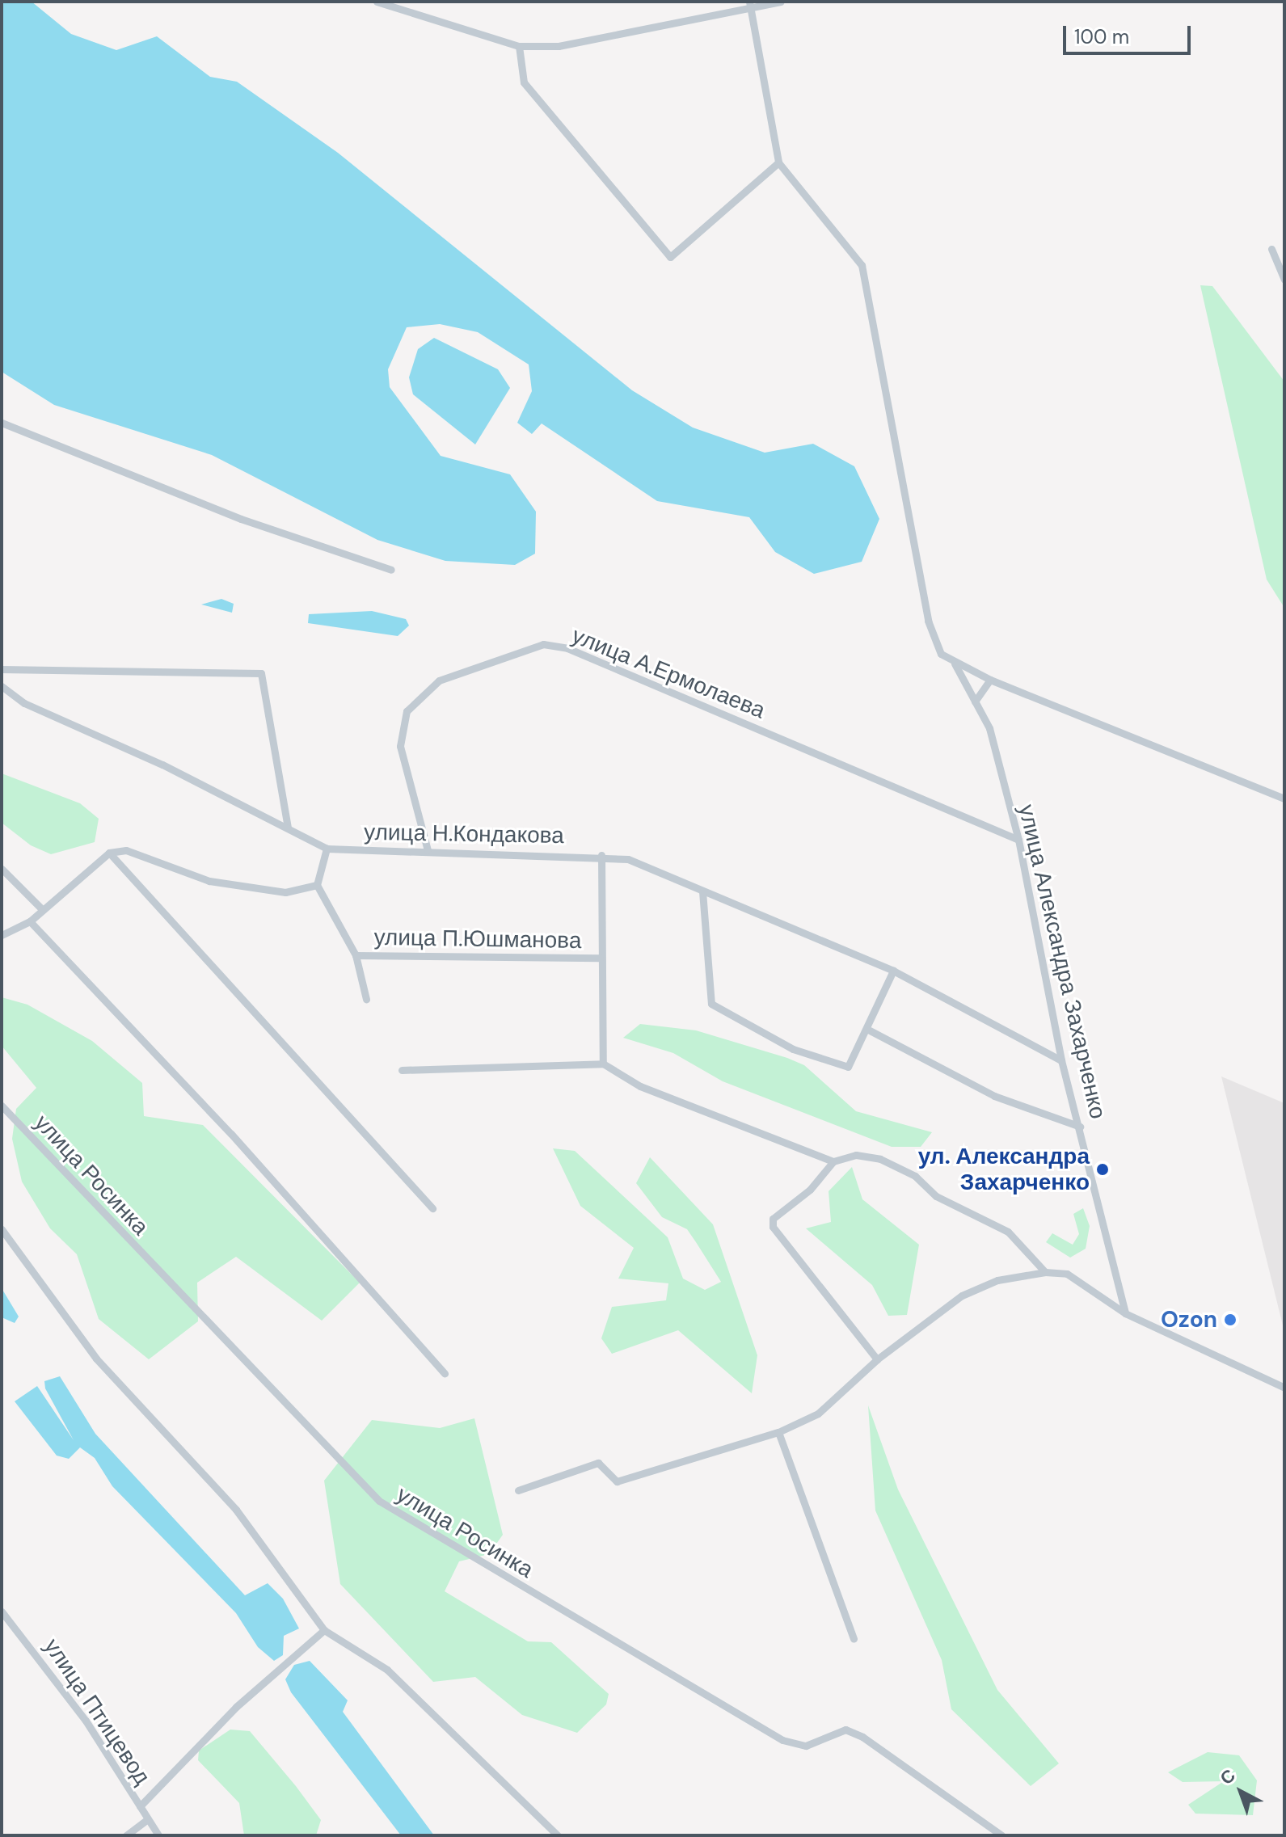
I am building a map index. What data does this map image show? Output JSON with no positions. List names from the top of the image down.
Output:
{
  "streets": {
    "street": [
      "улица А.Ермолаева",
      "улица Н.Кондакова",
      "улица П.Юшманова",
      "улица Александра Захарченко",
      "улица Росинка",
      "улица Птицевод"
    ]
  },
  "crossings": [
    ["улица А.Ермолаева", "улица Н.Кондакова"],
    ["улица А.Ермолаева", "улица Александра Захарченко"],
    ["улица Н.Кондакова", "улица Александра Захарченко"]
  ],
  "places": ["ул. Александра Захарченко", "Ozon"],
  "scale_bar": "100 m",
  "north": "top left"
}
